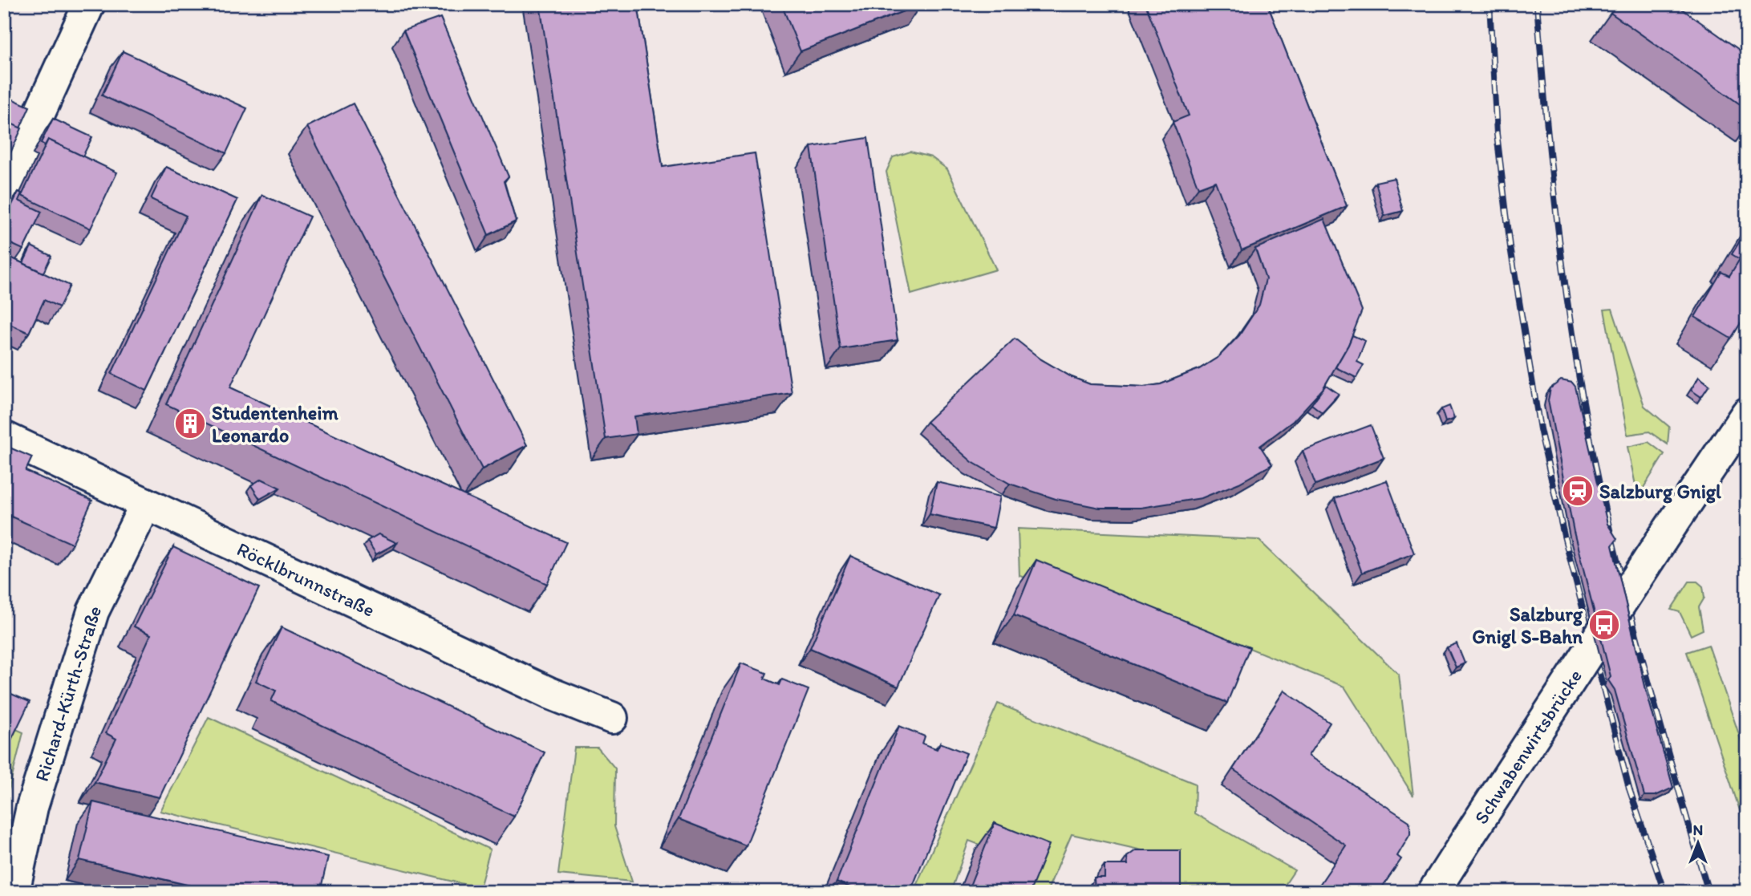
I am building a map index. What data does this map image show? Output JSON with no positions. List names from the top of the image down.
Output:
{
  "streets": {
    "street": ["Röcklbrunnstraße", "Richard-Kürth-Straße", "Schwabenwirtsbrücke"]
  },
  "crossings": [
    ["Röcklbrunnstraße", "Richard-Kürth-Straße"]
  ],
  "places": {
    "building": ["Studentenheim Leonardo"],
    "station": ["Salzburg Gnigl"],
    "bus stop": ["Salzburg Gnigl S-Bahn"]
  },
  "north": "top"
}
